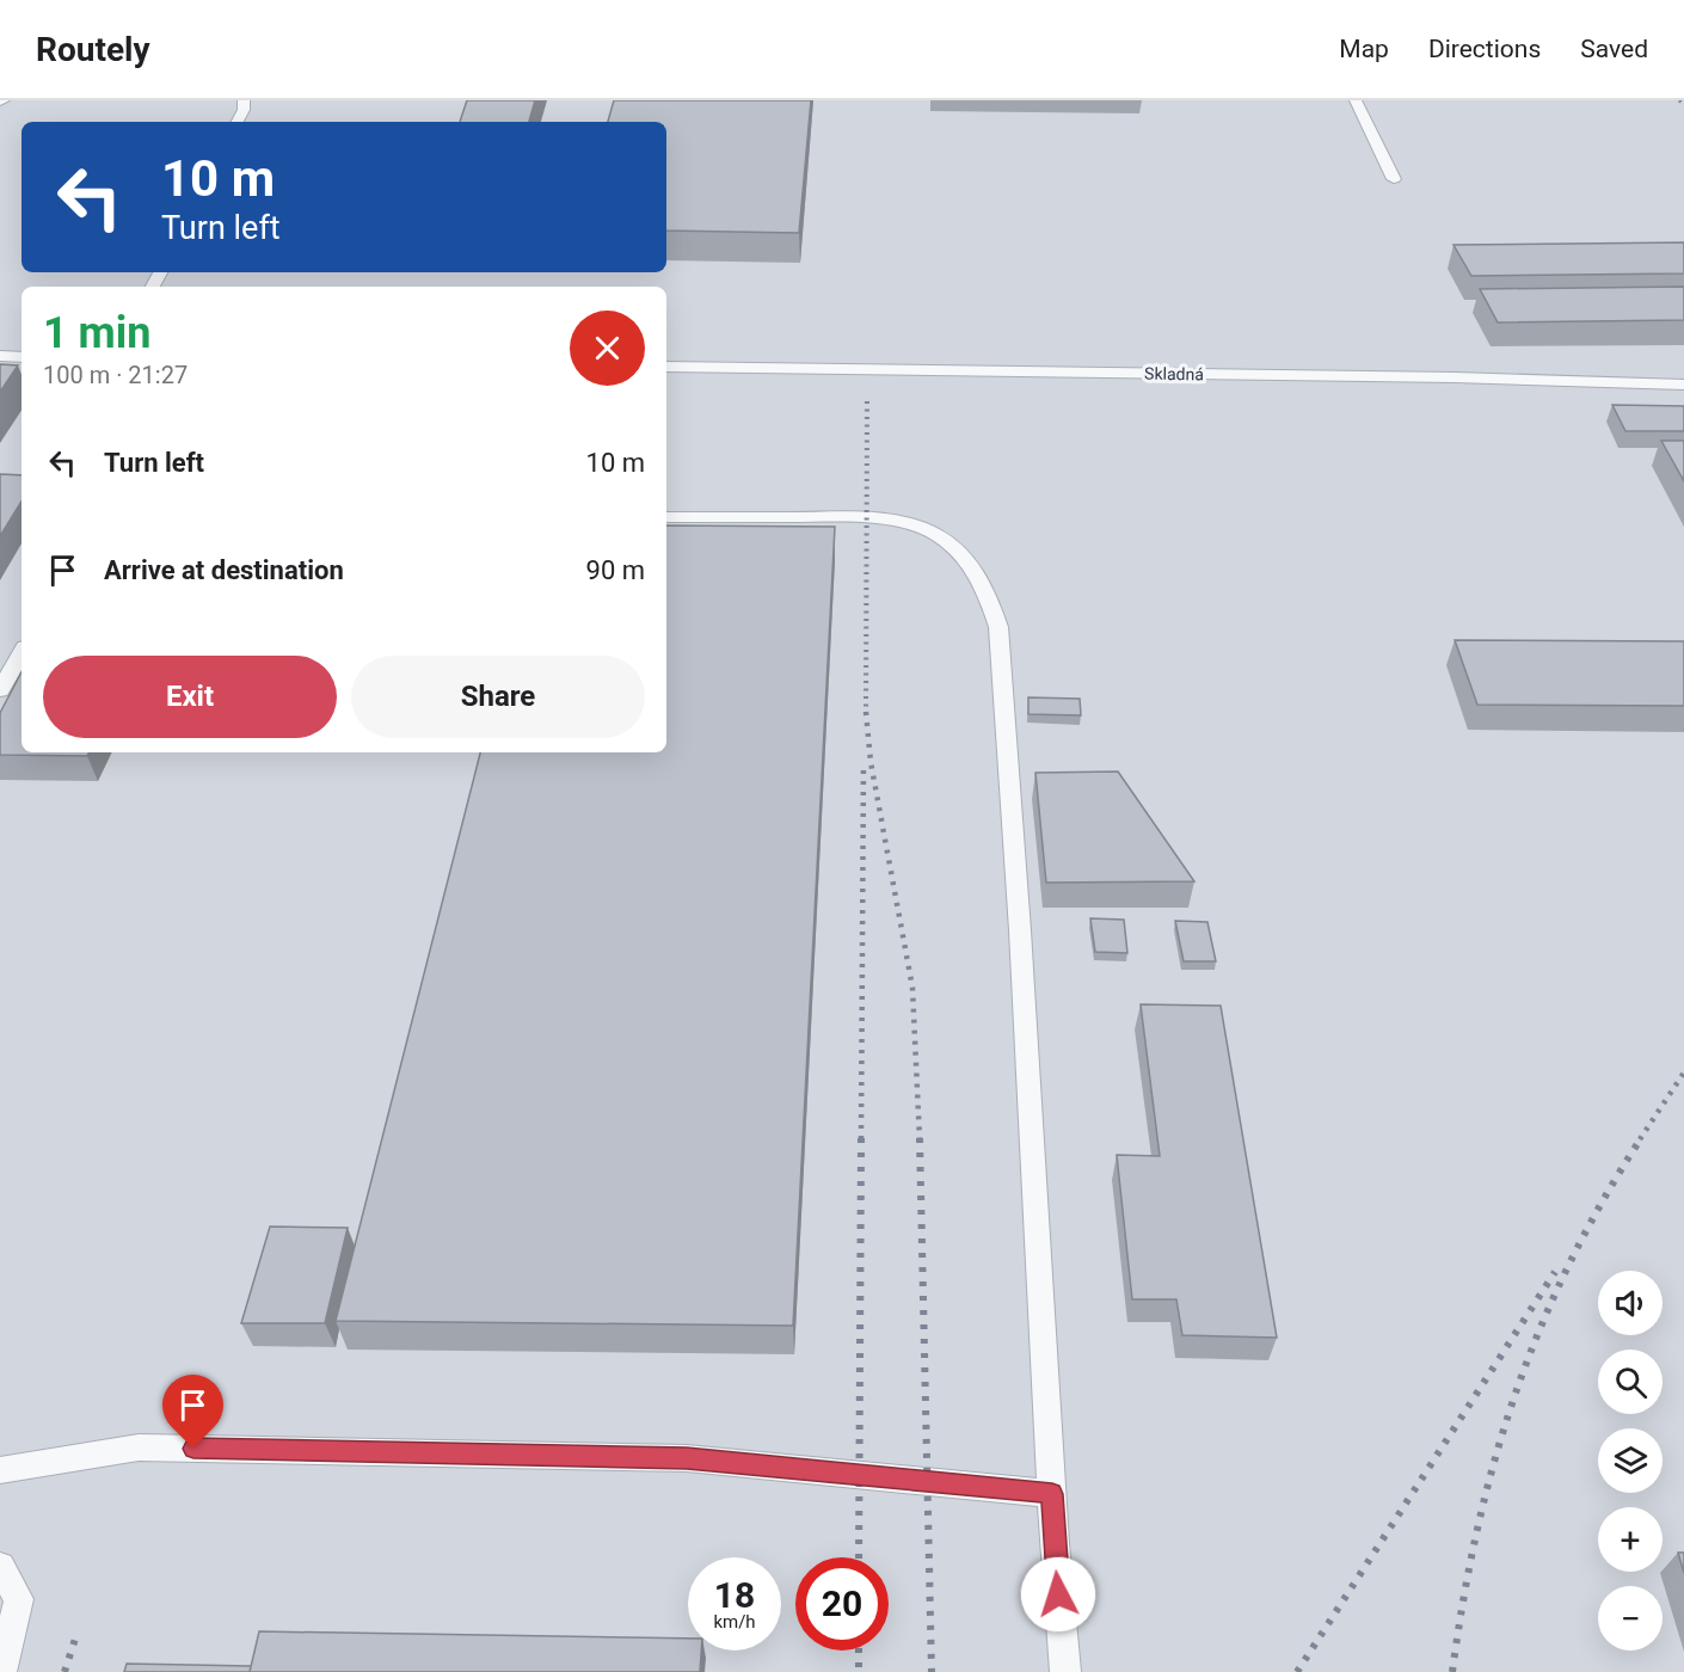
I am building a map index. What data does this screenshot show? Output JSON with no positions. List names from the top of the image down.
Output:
{
  "streets": {
    "lane": ["Skladná"]
  },
  "page": {
    "header": "Routely",
    "nav": ["Map", "Directions", "Saved"],
    "turn": ["10 m", "Turn left"],
    "heading": ["1 min", "100 m · 21:27"],
    "list": [
      {
        "name": "Turn left",
        "value": "10 m"
      },
      {
        "name": "Arrive at destination",
        "value": "90 m"
      }
    ],
    "buttons": ["Exit", "Share"],
    "map_buttons": ["+", "−"],
    "speed": "18 km/h",
    "limit": "20"
  }
}
